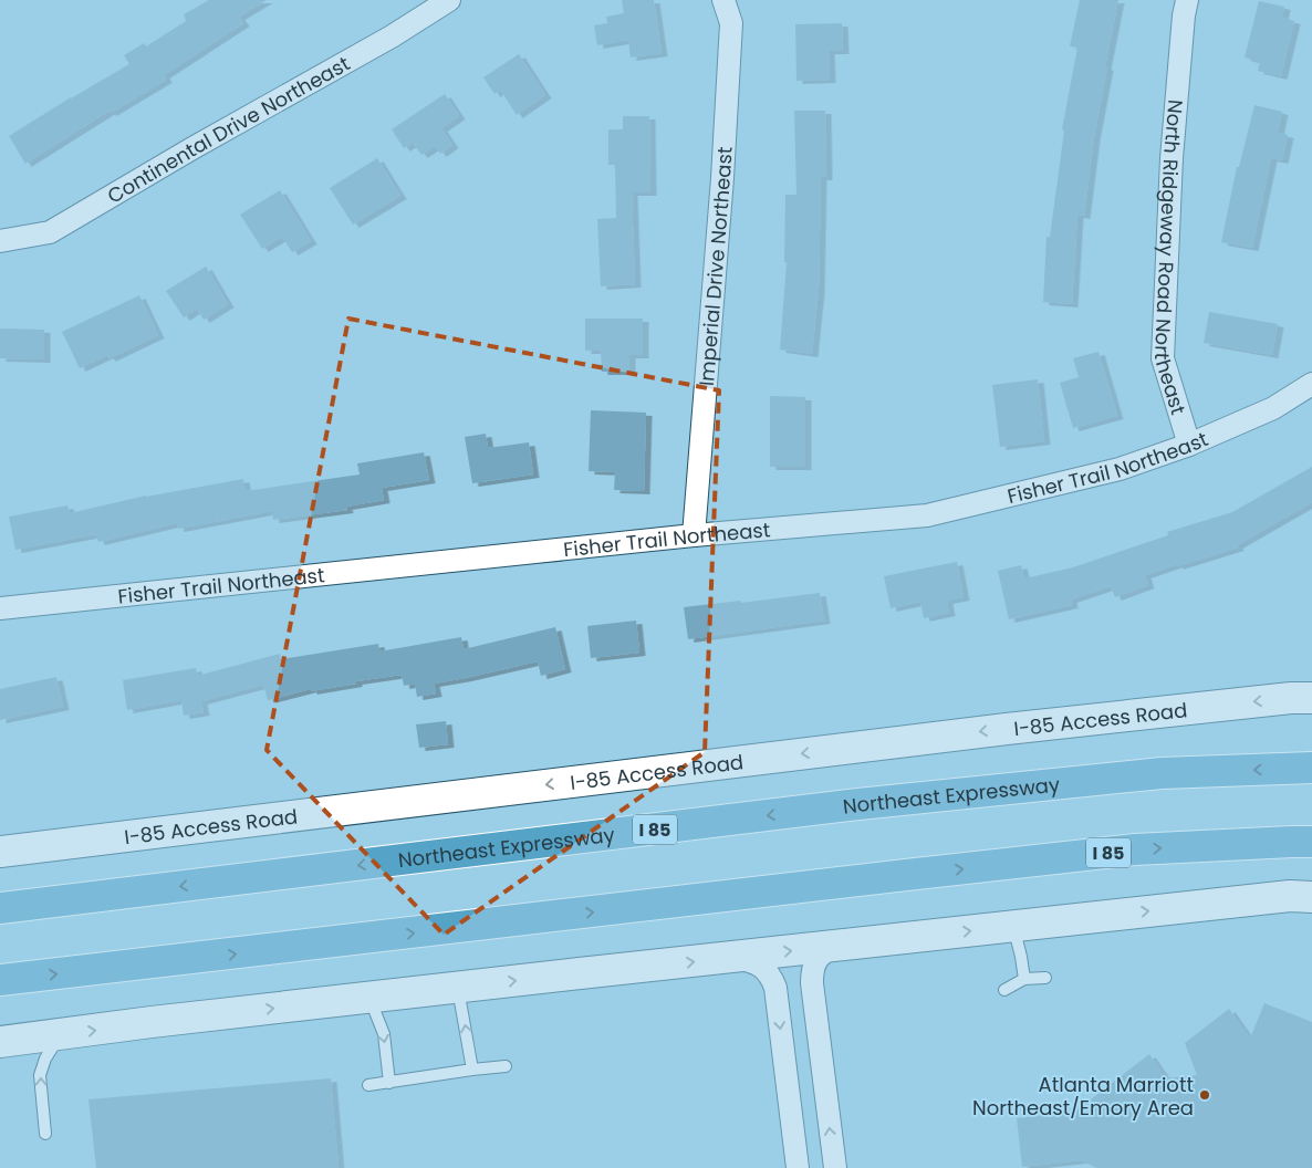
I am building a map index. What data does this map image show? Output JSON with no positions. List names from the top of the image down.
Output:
{
  "streets": {
    "highway": ["Northeast Expressway", "I 85"],
    "main road": ["I-85 Access Road"],
    "street": [
      "Continental Drive Northeast",
      "North Ridgeway Road Northeast",
      "Imperial Drive Northeast",
      "Fisher Trail Northeast"
    ]
  },
  "crossings": [
    ["North Ridgeway Road Northeast", "Fisher Trail Northeast"],
    ["Imperial Drive Northeast", "Fisher Trail Northeast"]
  ],
  "places": ["Atlanta Marriott Northeast/Emory Area"]
}
